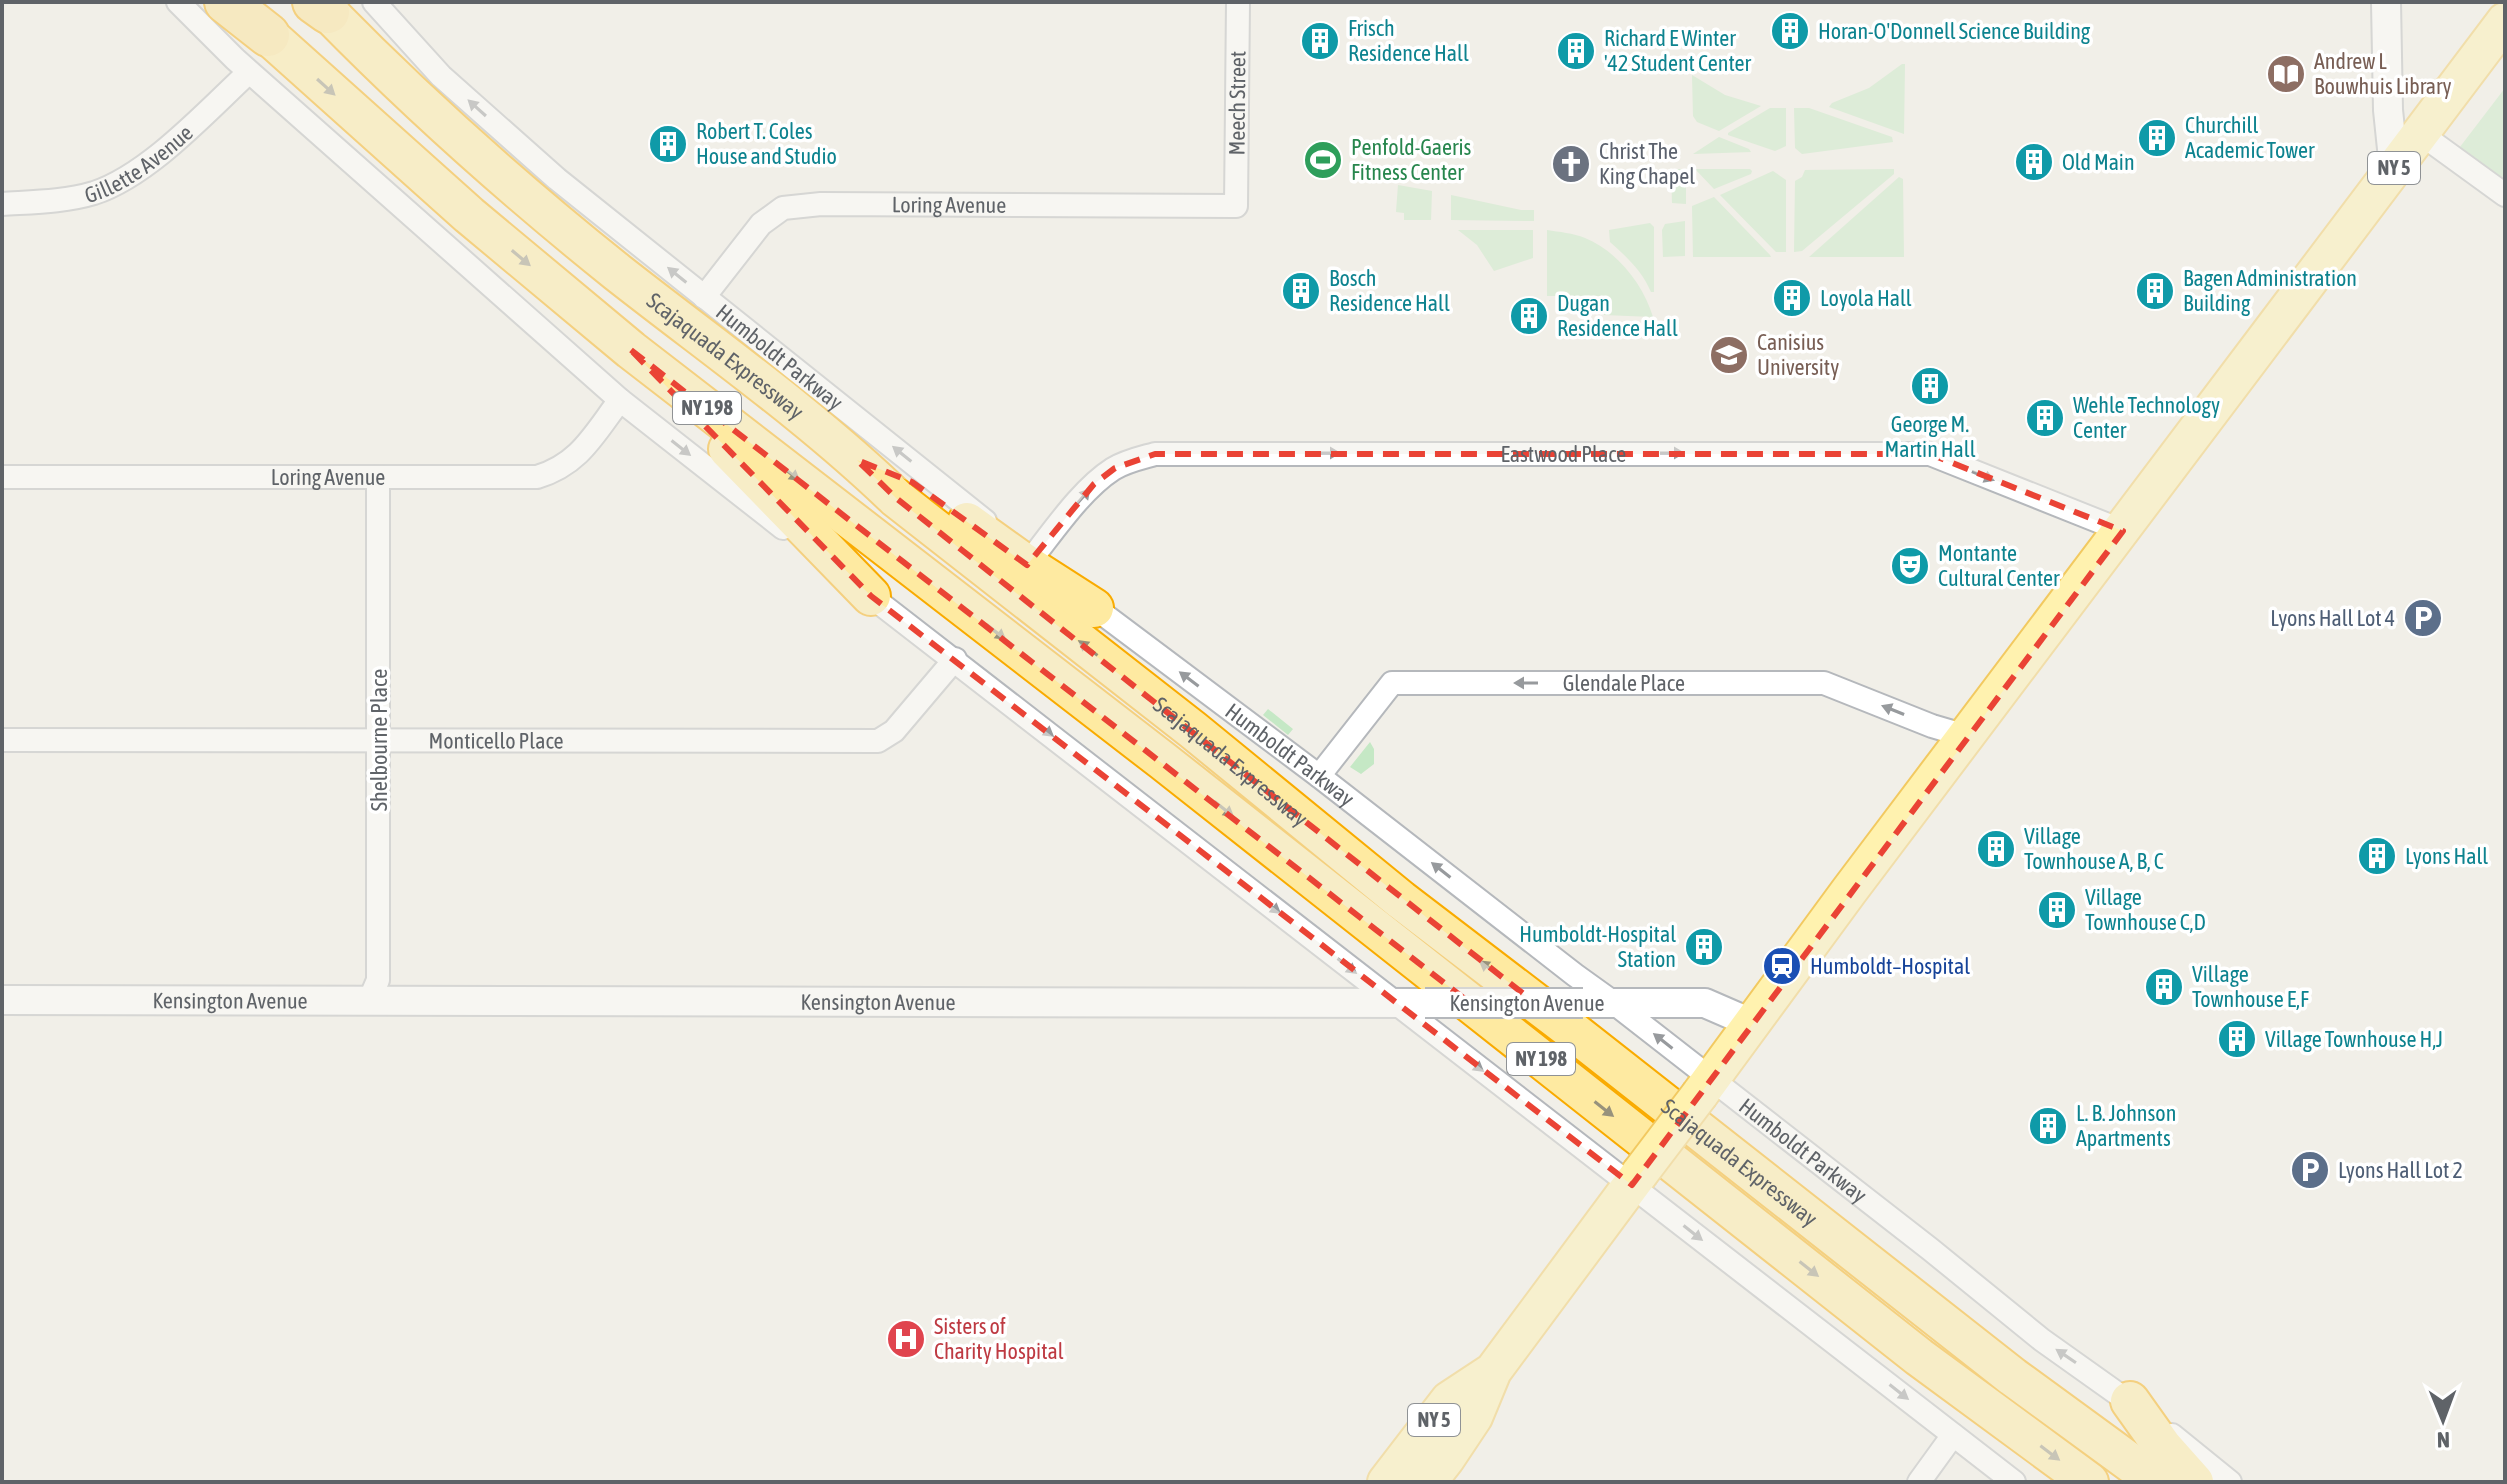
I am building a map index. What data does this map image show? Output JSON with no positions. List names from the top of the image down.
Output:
{
  "streets": {
    "highway": ["Scajaquada Expressway", "NY 198"],
    "main road": ["NY 5"],
    "street": [
      "Meech Street",
      "Gillette Avenue",
      "Loring Avenue",
      "Humboldt Parkway",
      "Eastwood Place",
      "Glendale Place",
      "Shelbourne Place",
      "Monticello Place",
      "Kensington Avenue"
    ]
  },
  "crossings": [
    ["Meech Street", "Loring Avenue"],
    ["NY 5", "Humboldt Parkway"],
    ["NY 5", "Eastwood Place"],
    ["NY 5", "Glendale Place"],
    ["NY 5", "Kensington Avenue"],
    ["Loring Avenue", "Humboldt Parkway"],
    ["Loring Avenue", "Shelbourne Place"],
    ["Humboldt Parkway", "Eastwood Place"],
    ["Humboldt Parkway", "Glendale Place"],
    ["Humboldt Parkway", "Kensington Avenue"],
    ["Shelbourne Place", "Monticello Place"],
    ["Shelbourne Place", "Kensington Avenue"]
  ],
  "one_way": ["Eastwood Place", "Glendale Place"],
  "places": {
    "building": [
      "Horan-O'Donnell Science Building",
      "Frisch Residence Hall",
      "Richard E Winter '42 Student Center",
      "Churchill Academic Tower",
      "Robert T. Coles House and Studio",
      "Old Main",
      "Bosch Residence Hall",
      "Bagen Administration Building",
      "Loyola Hall",
      "Dugan Residence Hall",
      "George M. Martin Hall",
      "Wehle Technology Center",
      "Village Townhouse A, B, C",
      "Lyons Hall",
      "Village Townhouse C,D",
      "Humboldt-Hospital Station",
      "Village Townhouse E,F",
      "Village Townhouse H,J",
      "L. B. Johnson Apartments"
    ],
    "library": ["Andrew L Bouwhuis Library"],
    "sports": ["Penfold-Gaeris Fitness Center"],
    "church": ["Christ The King Chapel"],
    "school or university": ["Canisius University"],
    "theatre": ["Montante Cultural Center"],
    "parking": ["Lyons Hall Lot 4", "Lyons Hall Lot 2"],
    "station": ["Humboldt–Hospital"],
    "hospital": ["Sisters of Charity Hospital"]
  },
  "north": "bottom"
}
